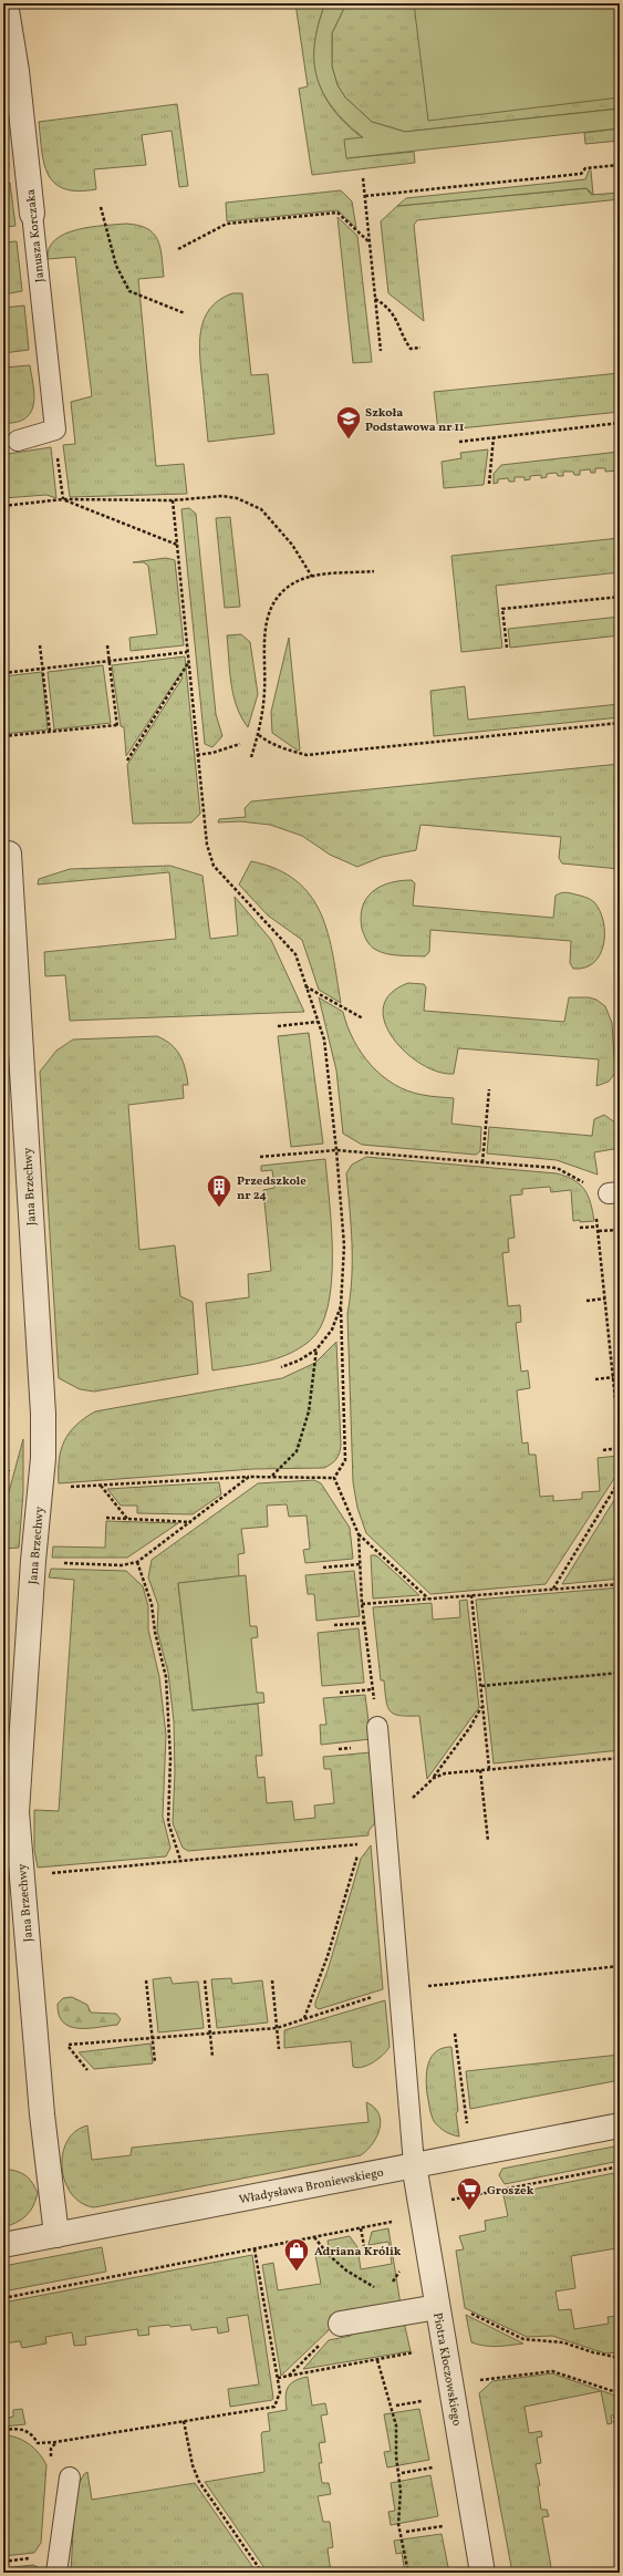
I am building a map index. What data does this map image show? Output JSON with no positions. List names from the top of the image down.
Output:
{
  "streets": {
    "street": [
      "Janusza Korczaka",
      "Jana Brzechwy",
      "Władysława Broniewskiego",
      "Piotra Kłoczowskiego"
    ]
  },
  "crossings": [
    ["Jana Brzechwy", "Władysława Broniewskiego"],
    ["Władysława Broniewskiego", "Piotra Kłoczowskiego"]
  ],
  "places": {
    "school or university": ["Szkoła Podstawowa nr 11"],
    "building": ["Przedszkole nr 24"],
    "supermarket": ["Groszek"],
    "shop": ["Adriana Królik"]
  }
}
